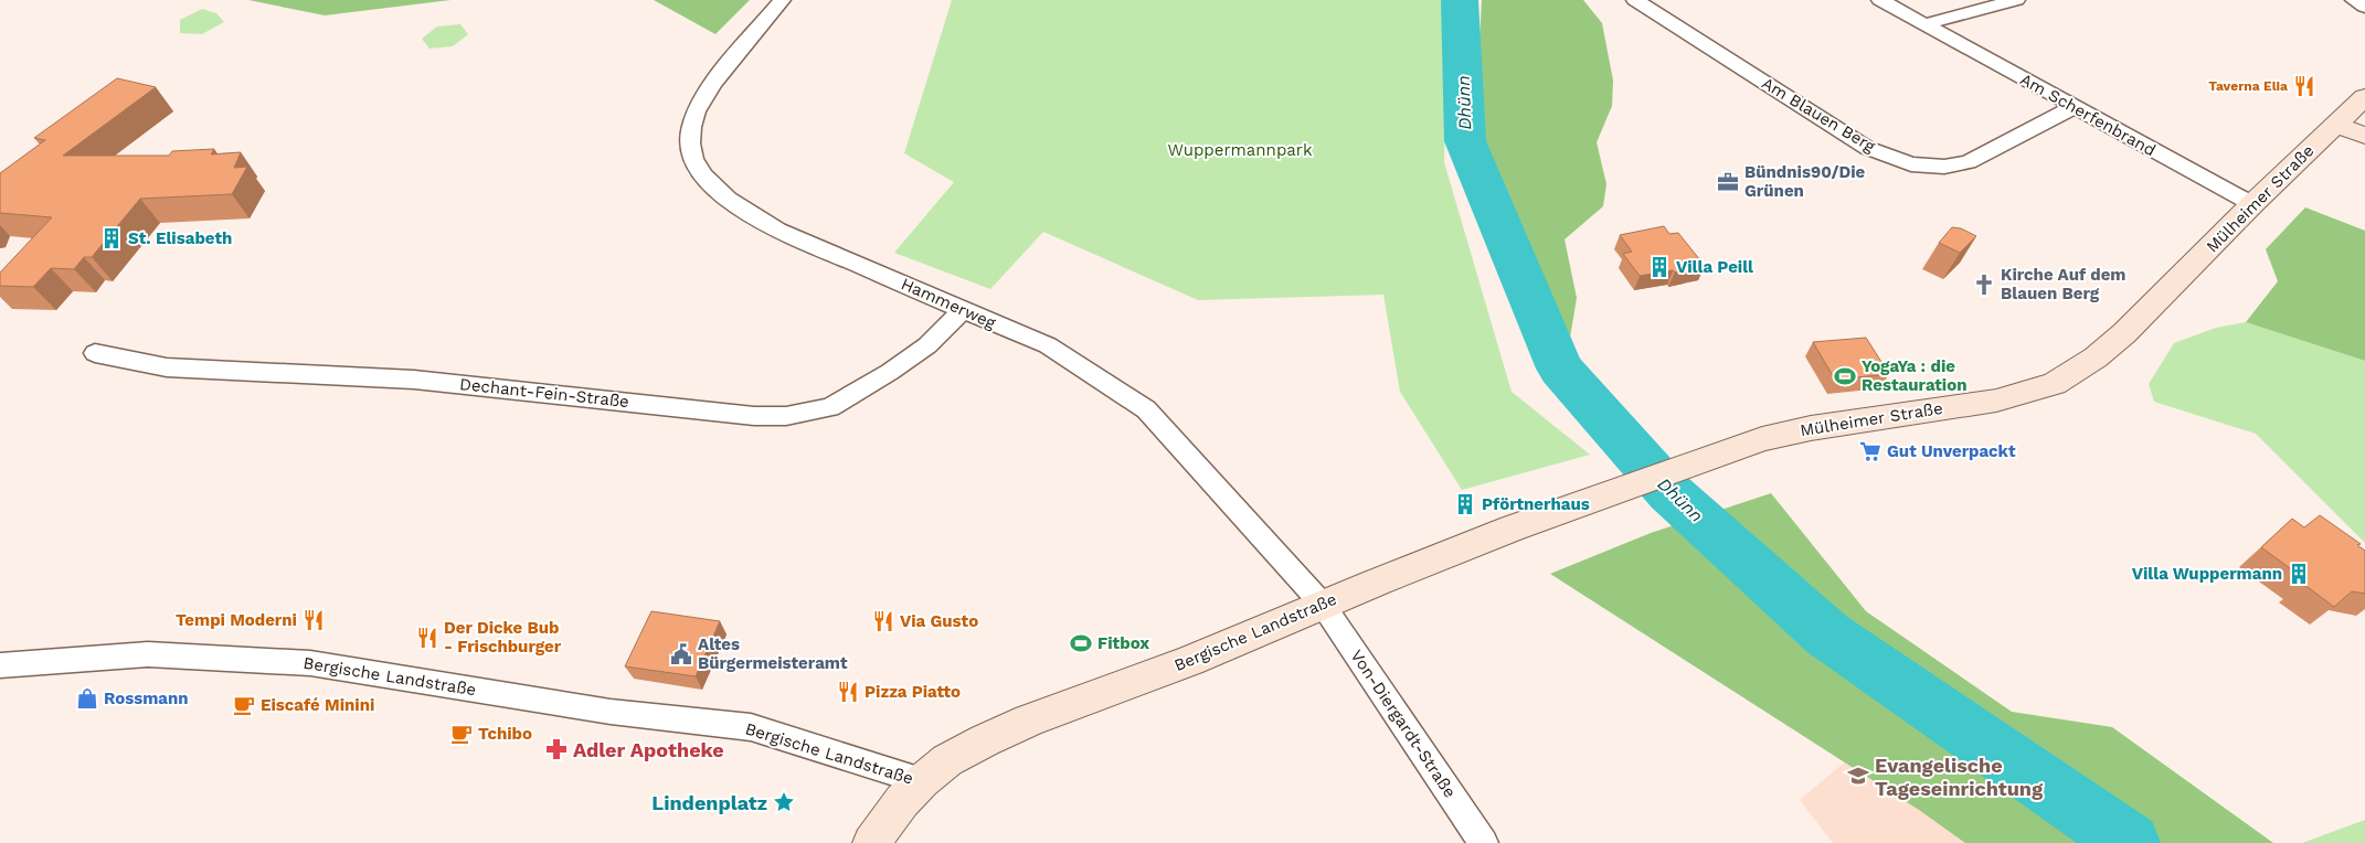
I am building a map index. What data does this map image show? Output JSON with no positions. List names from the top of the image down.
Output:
{
  "streets": {
    "main road": ["Mülheimer Straße", "Bergische Landstraße"],
    "street": [
      "Am Blauen Berg",
      "Am Scherfenbrand",
      "Hammerweg",
      "Dechant-Fein-Straße",
      "Von-Diergardt-Straße"
    ]
  },
  "crossings": [
    ["Am Blauen Berg", "Am Scherfenbrand"],
    ["Am Scherfenbrand", "Mülheimer Straße"],
    ["Mülheimer Straße", "Bergische Landstraße"],
    ["Hammerweg", "Dechant-Fein-Straße"],
    ["Hammerweg", "Bergische Landstraße"],
    ["Hammerweg", "Von-Diergardt-Straße"],
    ["Bergische Landstraße", "Von-Diergardt-Straße"]
  ],
  "water": ["Dhünn"],
  "parks": ["Wuppermannpark"],
  "places": {
    "restaurant": [
      "Taverna Elia",
      "Tempi Moderni",
      "Via Gusto",
      "Der Dicke Bub - Frischburger",
      "Pizza Piatto"
    ],
    "office": ["Bündnis90/Die Grünen"],
    "building": [
      "St. Elisabeth",
      "Villa Peill",
      "Pförtnerhaus",
      "Villa Wuppermann"
    ],
    "church": ["Kirche Auf dem Blauen Berg"],
    "sports": ["YogaYa : die Restauration", "Fitbox"],
    "supermarket": ["Gut Unverpackt"],
    "public building": ["Altes Bürgermeisteramt"],
    "shop": ["Rossmann"],
    "cafe": ["Eiscafé Minini", "Tchibo"],
    "pharmacy": ["Adler Apotheke"],
    "school or university": ["Evangelische Tageseinrichtung"],
    "place": ["Lindenplatz"]
  }
}
